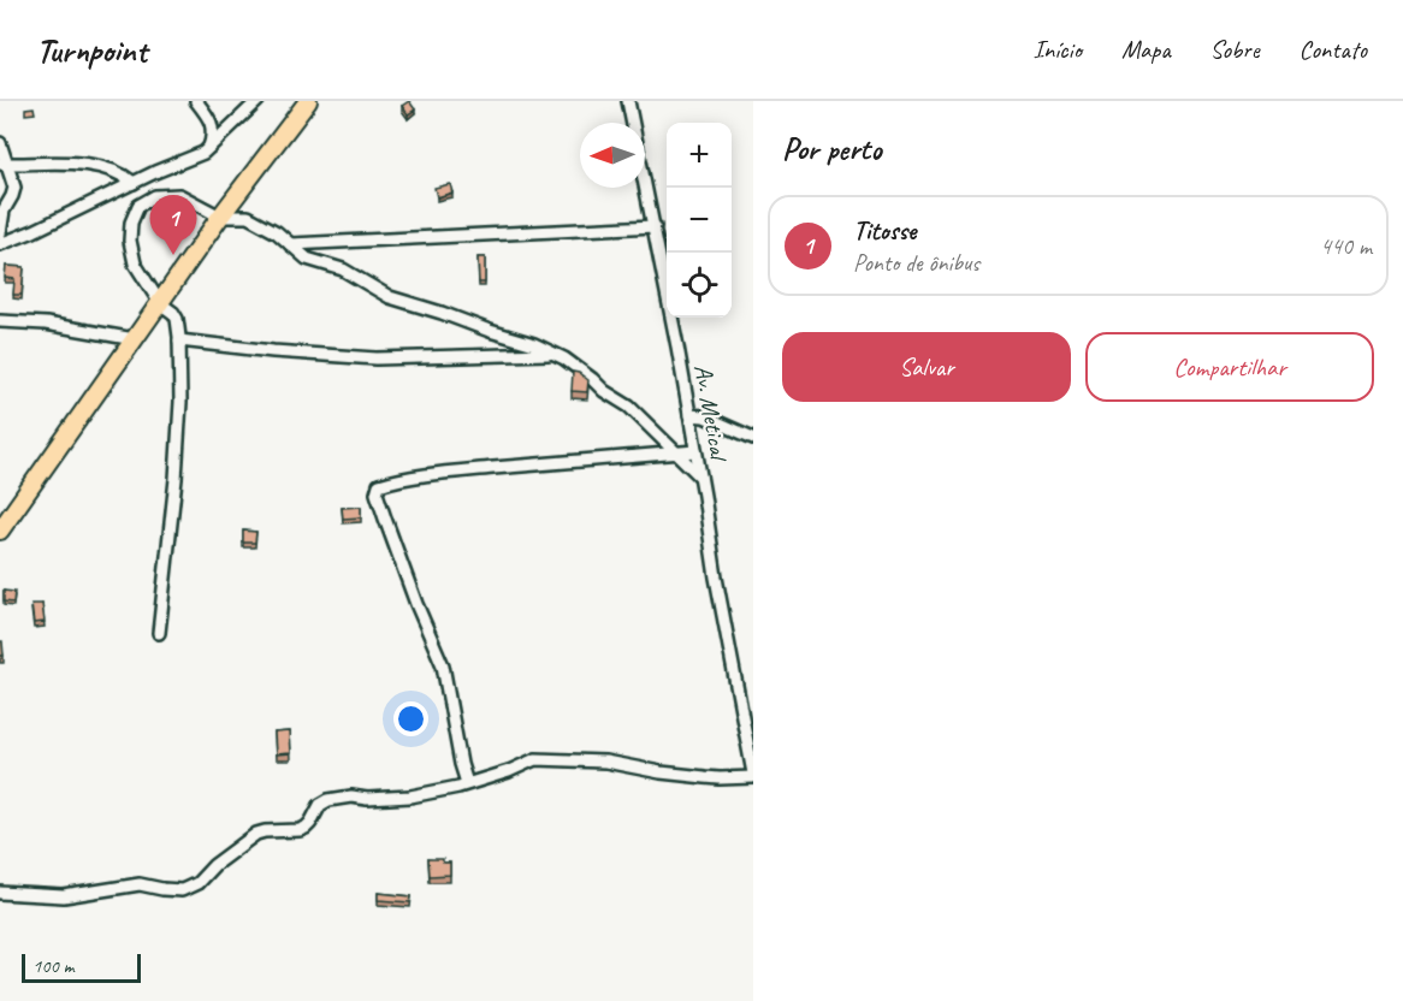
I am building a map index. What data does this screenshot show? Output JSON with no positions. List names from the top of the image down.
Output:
{
  "streets": {
    "street": ["Av. Metical"]
  },
  "scale_bar": "100 m",
  "north": "left",
  "page": {
    "header": "Turnpoint",
    "nav": [
      "Início",
      "Mapa",
      "Sobre",
      "Contato"
    ],
    "heading": "Por perto",
    "map_buttons": ["+", "−"],
    "pins": "1",
    "list": [
      {
        "mark": "1",
        "name": "Titosse",
        "note": "Ponto de ônibus",
        "value": "440 m"
      }
    ],
    "buttons": ["Salvar", "Compartilhar"],
    "scale": "100 m"
  }
}
